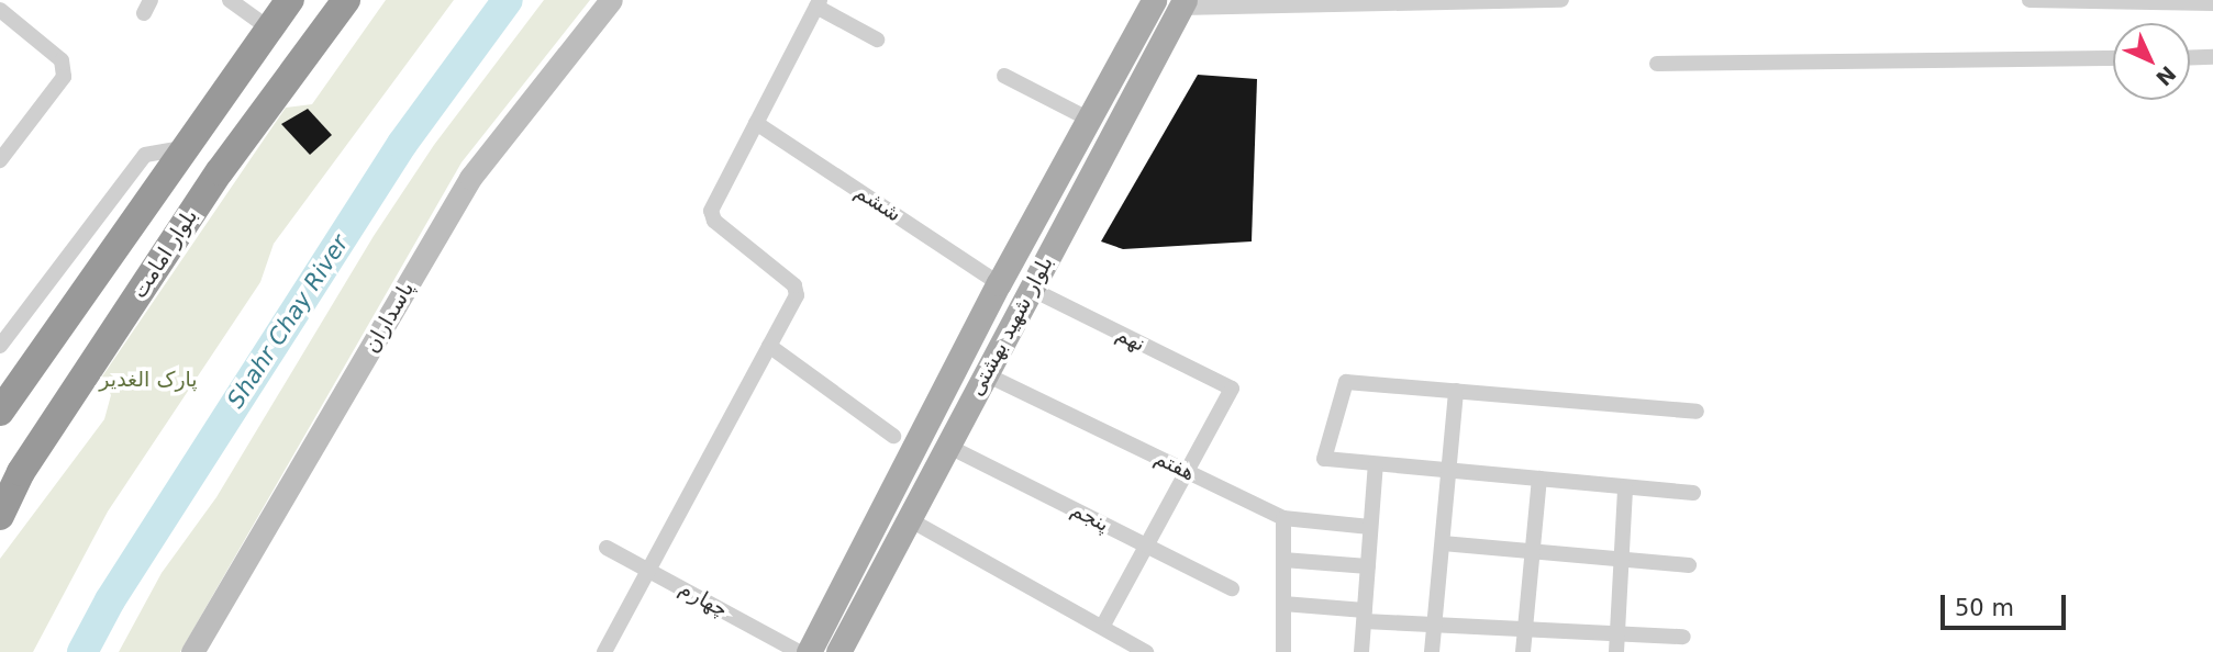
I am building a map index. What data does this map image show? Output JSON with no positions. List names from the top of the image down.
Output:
{
  "streets": {
    "highway": ["بلوار امامت"],
    "main road": ["پاسداران", "بلوار شهید بهشتی"],
    "street": [
      "ششم",
      "نهم",
      "هفتم",
      "پنجم",
      "چهارم"
    ]
  },
  "crossings": [
    ["ششم", "بلوار شهید بهشتی"],
    ["بلوار شهید بهشتی", "نهم"],
    ["بلوار شهید بهشتی", "هفتم"],
    ["بلوار شهید بهشتی", "پنجم"],
    ["نهم", "هفتم"]
  ],
  "water": ["Shahr Chay River"],
  "parks": ["پارک الغدیر"],
  "scale_bar": "50 m",
  "north": "bottom right"
}
